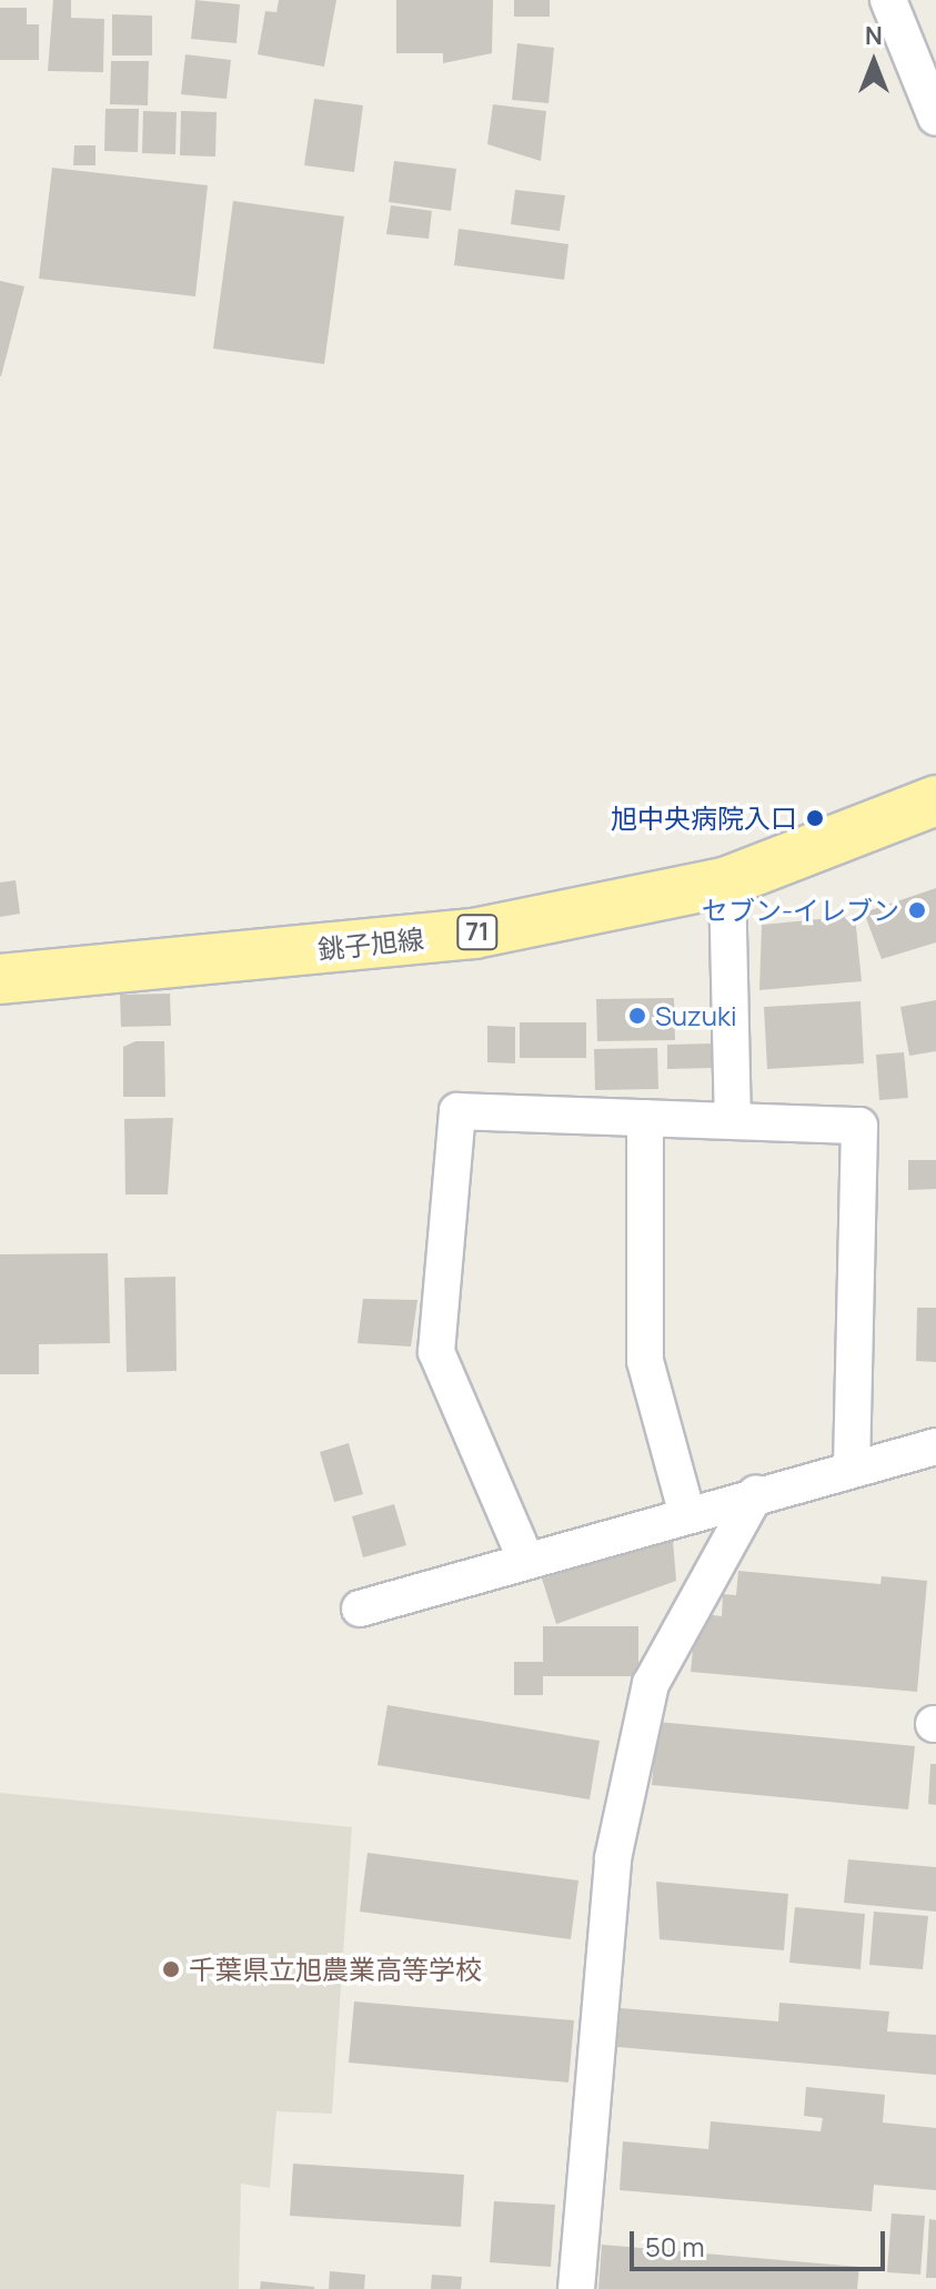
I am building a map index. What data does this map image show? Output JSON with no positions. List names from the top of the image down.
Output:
{
  "streets": {
    "main road": ["71", "銚子旭線"]
  },
  "places": [
    "旭中央病院入口",
    "セブン-イレブン",
    "Suzuki",
    "千葉県立旭農業高等学校"
  ],
  "scale_bar": "50 m",
  "north": "top"
}
